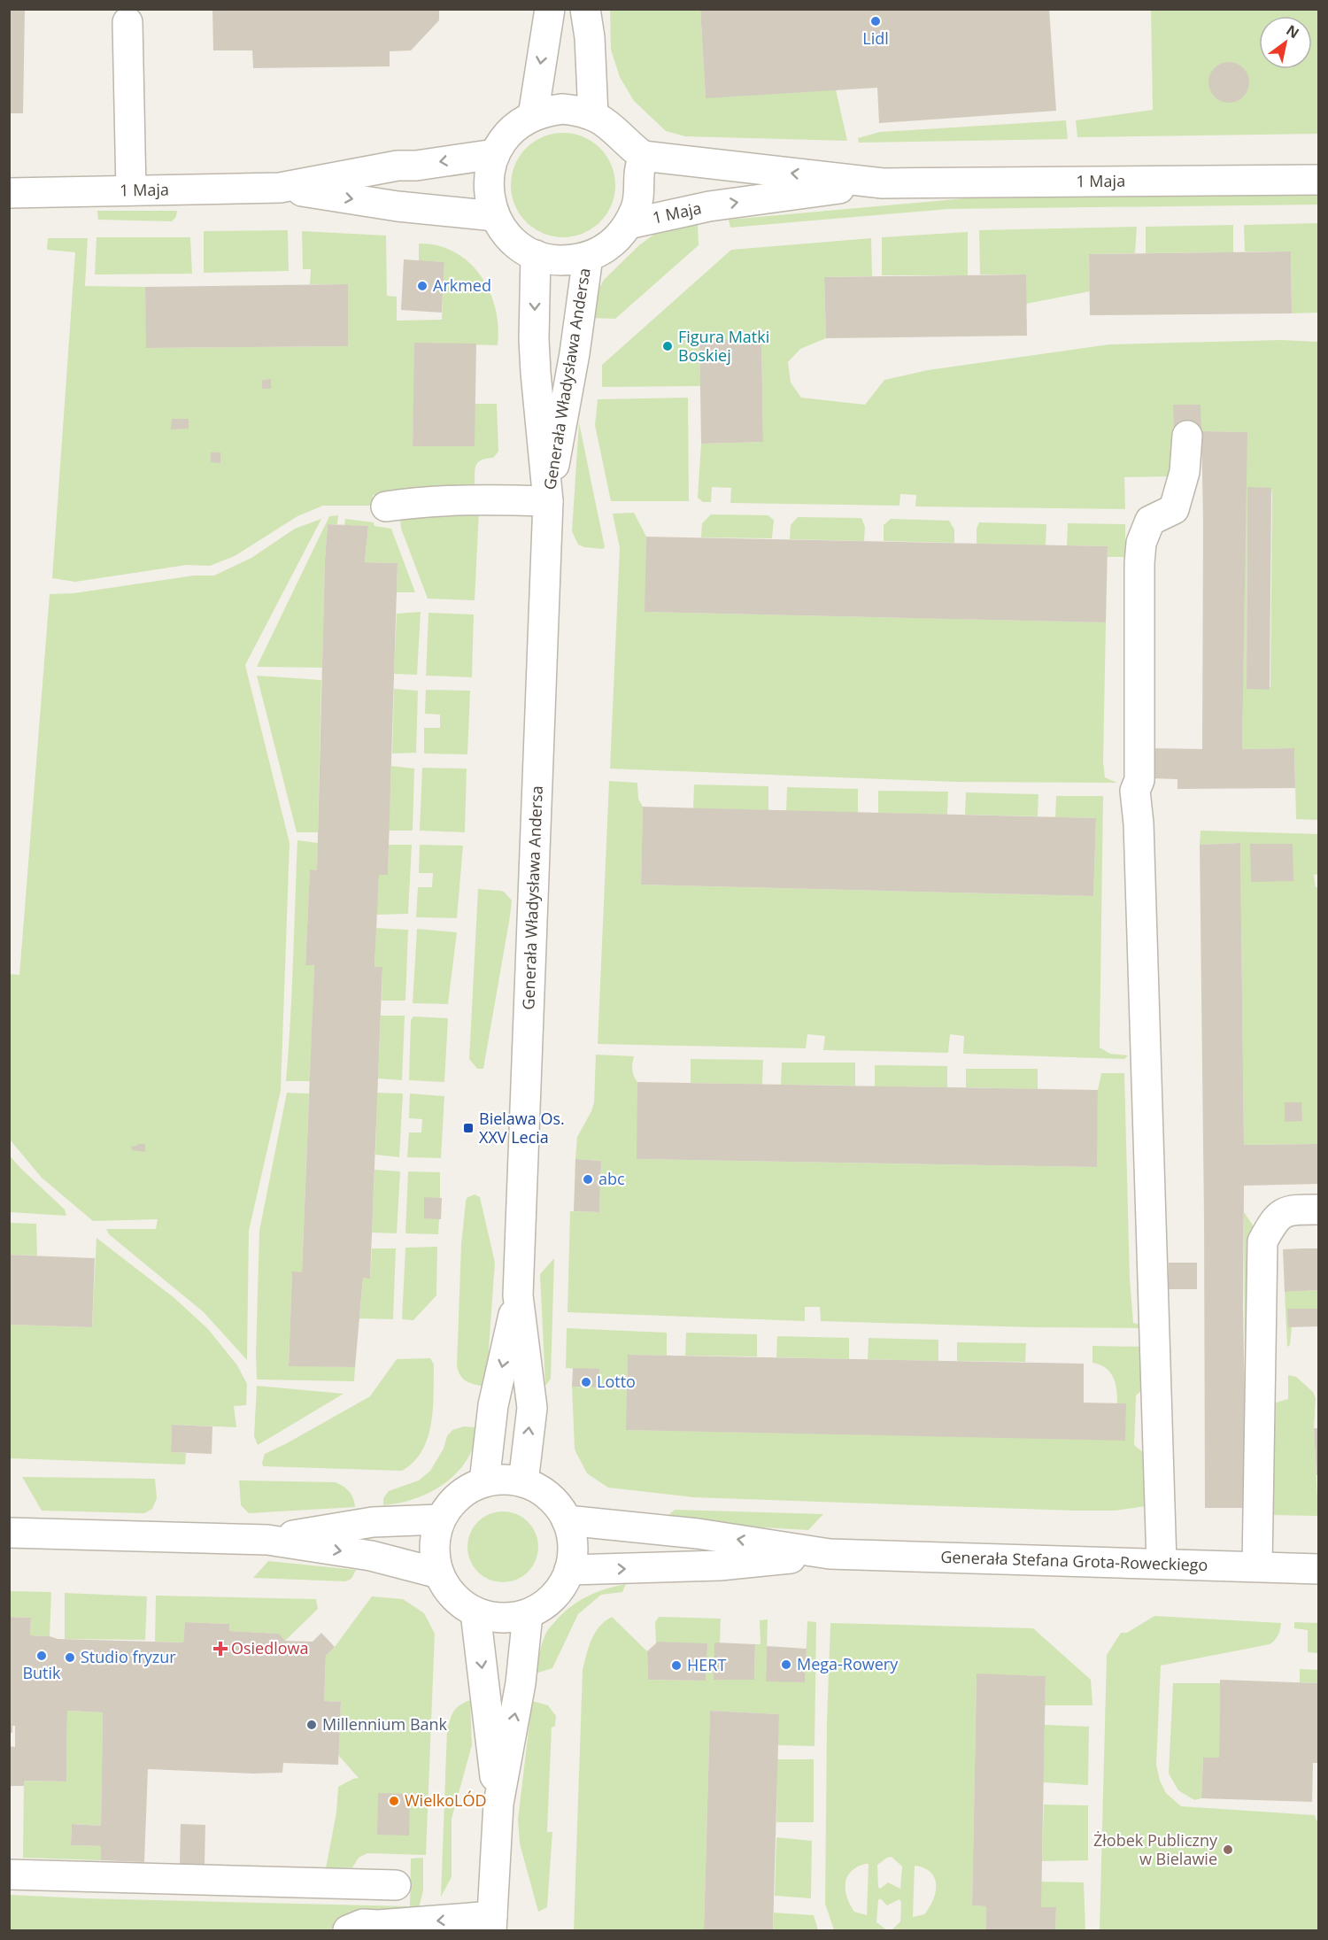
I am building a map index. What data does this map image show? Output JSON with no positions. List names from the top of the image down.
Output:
{
  "streets": {
    "street": ["1 Maja", "Generała Władysława Andersa", "Generała Stefana Grota-Roweckiego"]
  },
  "crossings": [
    ["1 Maja", "Generała Władysława Andersa"],
    ["Generała Władysława Andersa", "Generała Stefana Grota-Roweckiego"]
  ],
  "places": {
    "other": [
      "Lidl",
      "Arkmed",
      "Figura Matki Boskiej",
      "abc",
      "Lotto",
      "Butik",
      "Studio fryzur",
      "Mega-Rowery",
      "HERT",
      "Millennium Bank",
      "WielkoLÓD",
      "Żłobek Publiczny w Bielawie"
    ],
    "transit": ["Bielawa Os. XXV Lecia"],
    "health": ["Osiedlowa"]
  },
  "north": "top right"
}
